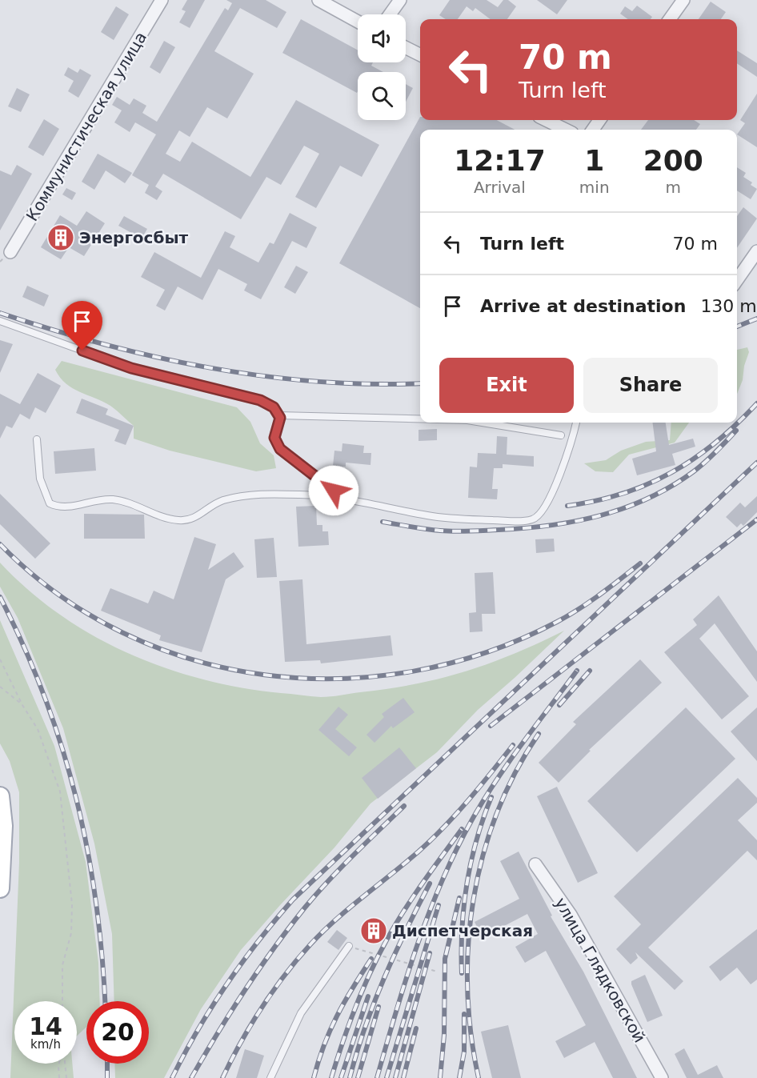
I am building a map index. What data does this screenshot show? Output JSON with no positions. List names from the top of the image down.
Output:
{
  "streets": {
    "street": ["Коммунистическая улица", "улица Глядковской"]
  },
  "places": {
    "building": ["Энергосбыт", "Диспетчерская"]
  },
  "page": {
    "turn": ["70 m", "Turn left"],
    "eta": [
      "12:17",
      "Arrival",
      "1",
      "min",
      "200",
      "m"
    ],
    "list": [
      {
        "name": "Turn left",
        "value": "70 m"
      },
      {
        "name": "Arrive at destination",
        "value": "130 m"
      }
    ],
    "buttons": ["Exit", "Share"],
    "speed": "14 km/h",
    "limit": "20"
  }
}
